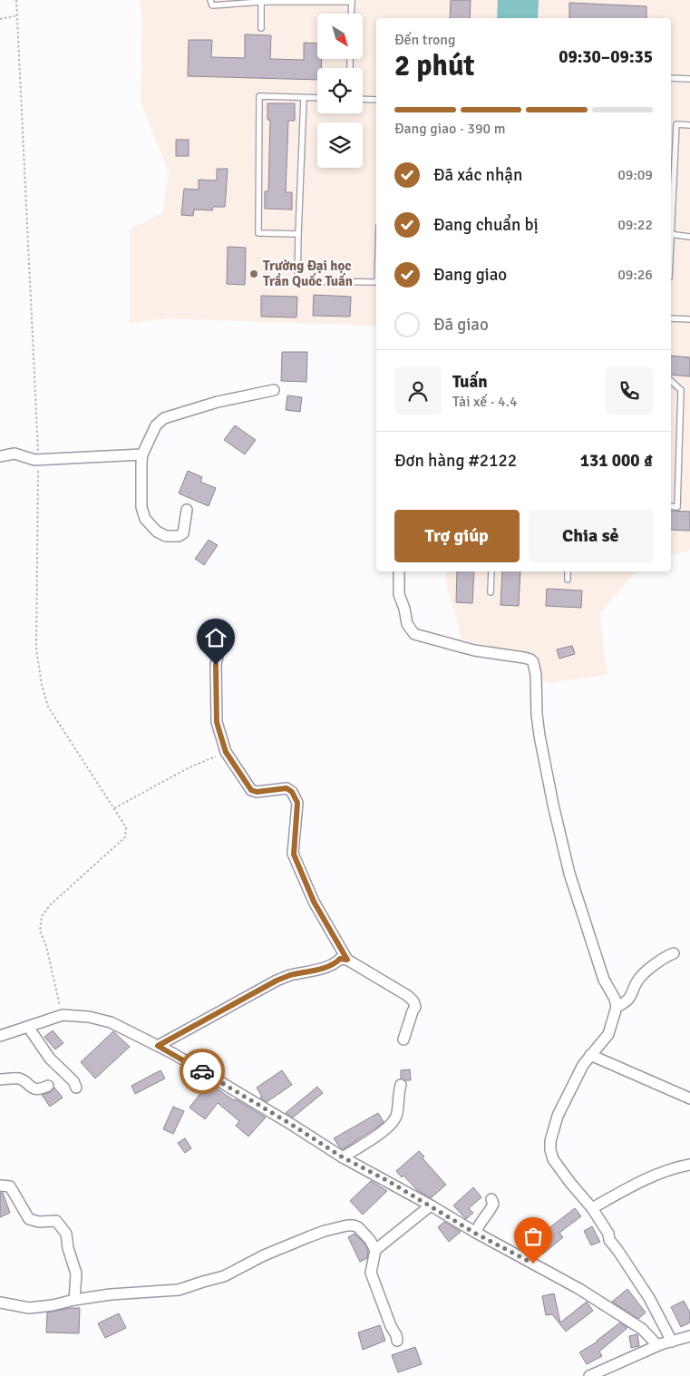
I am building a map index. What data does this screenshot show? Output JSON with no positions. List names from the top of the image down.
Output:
{
  "places": ["Trường Đại học Trần Quốc Tuấn"],
  "north": "bottom right",
  "page": {
    "heading": ["2 phút", "Đến trong", "09:30–09:35"],
    "panel": [
      "Tuấn",
      "Tài xế · 4.4",
      "Đơn hàng #2122",
      "131 000 ₫"
    ],
    "bar": "Đang giao · 390 m",
    "list": [
      ["Đã xác nhận", "09:09"],
      ["Đang chuẩn bị", "09:22"],
      ["Đang giao", "09:26"],
      "Đã giao"
    ],
    "buttons": ["Trợ giúp", "Chia sẻ"]
  }
}
